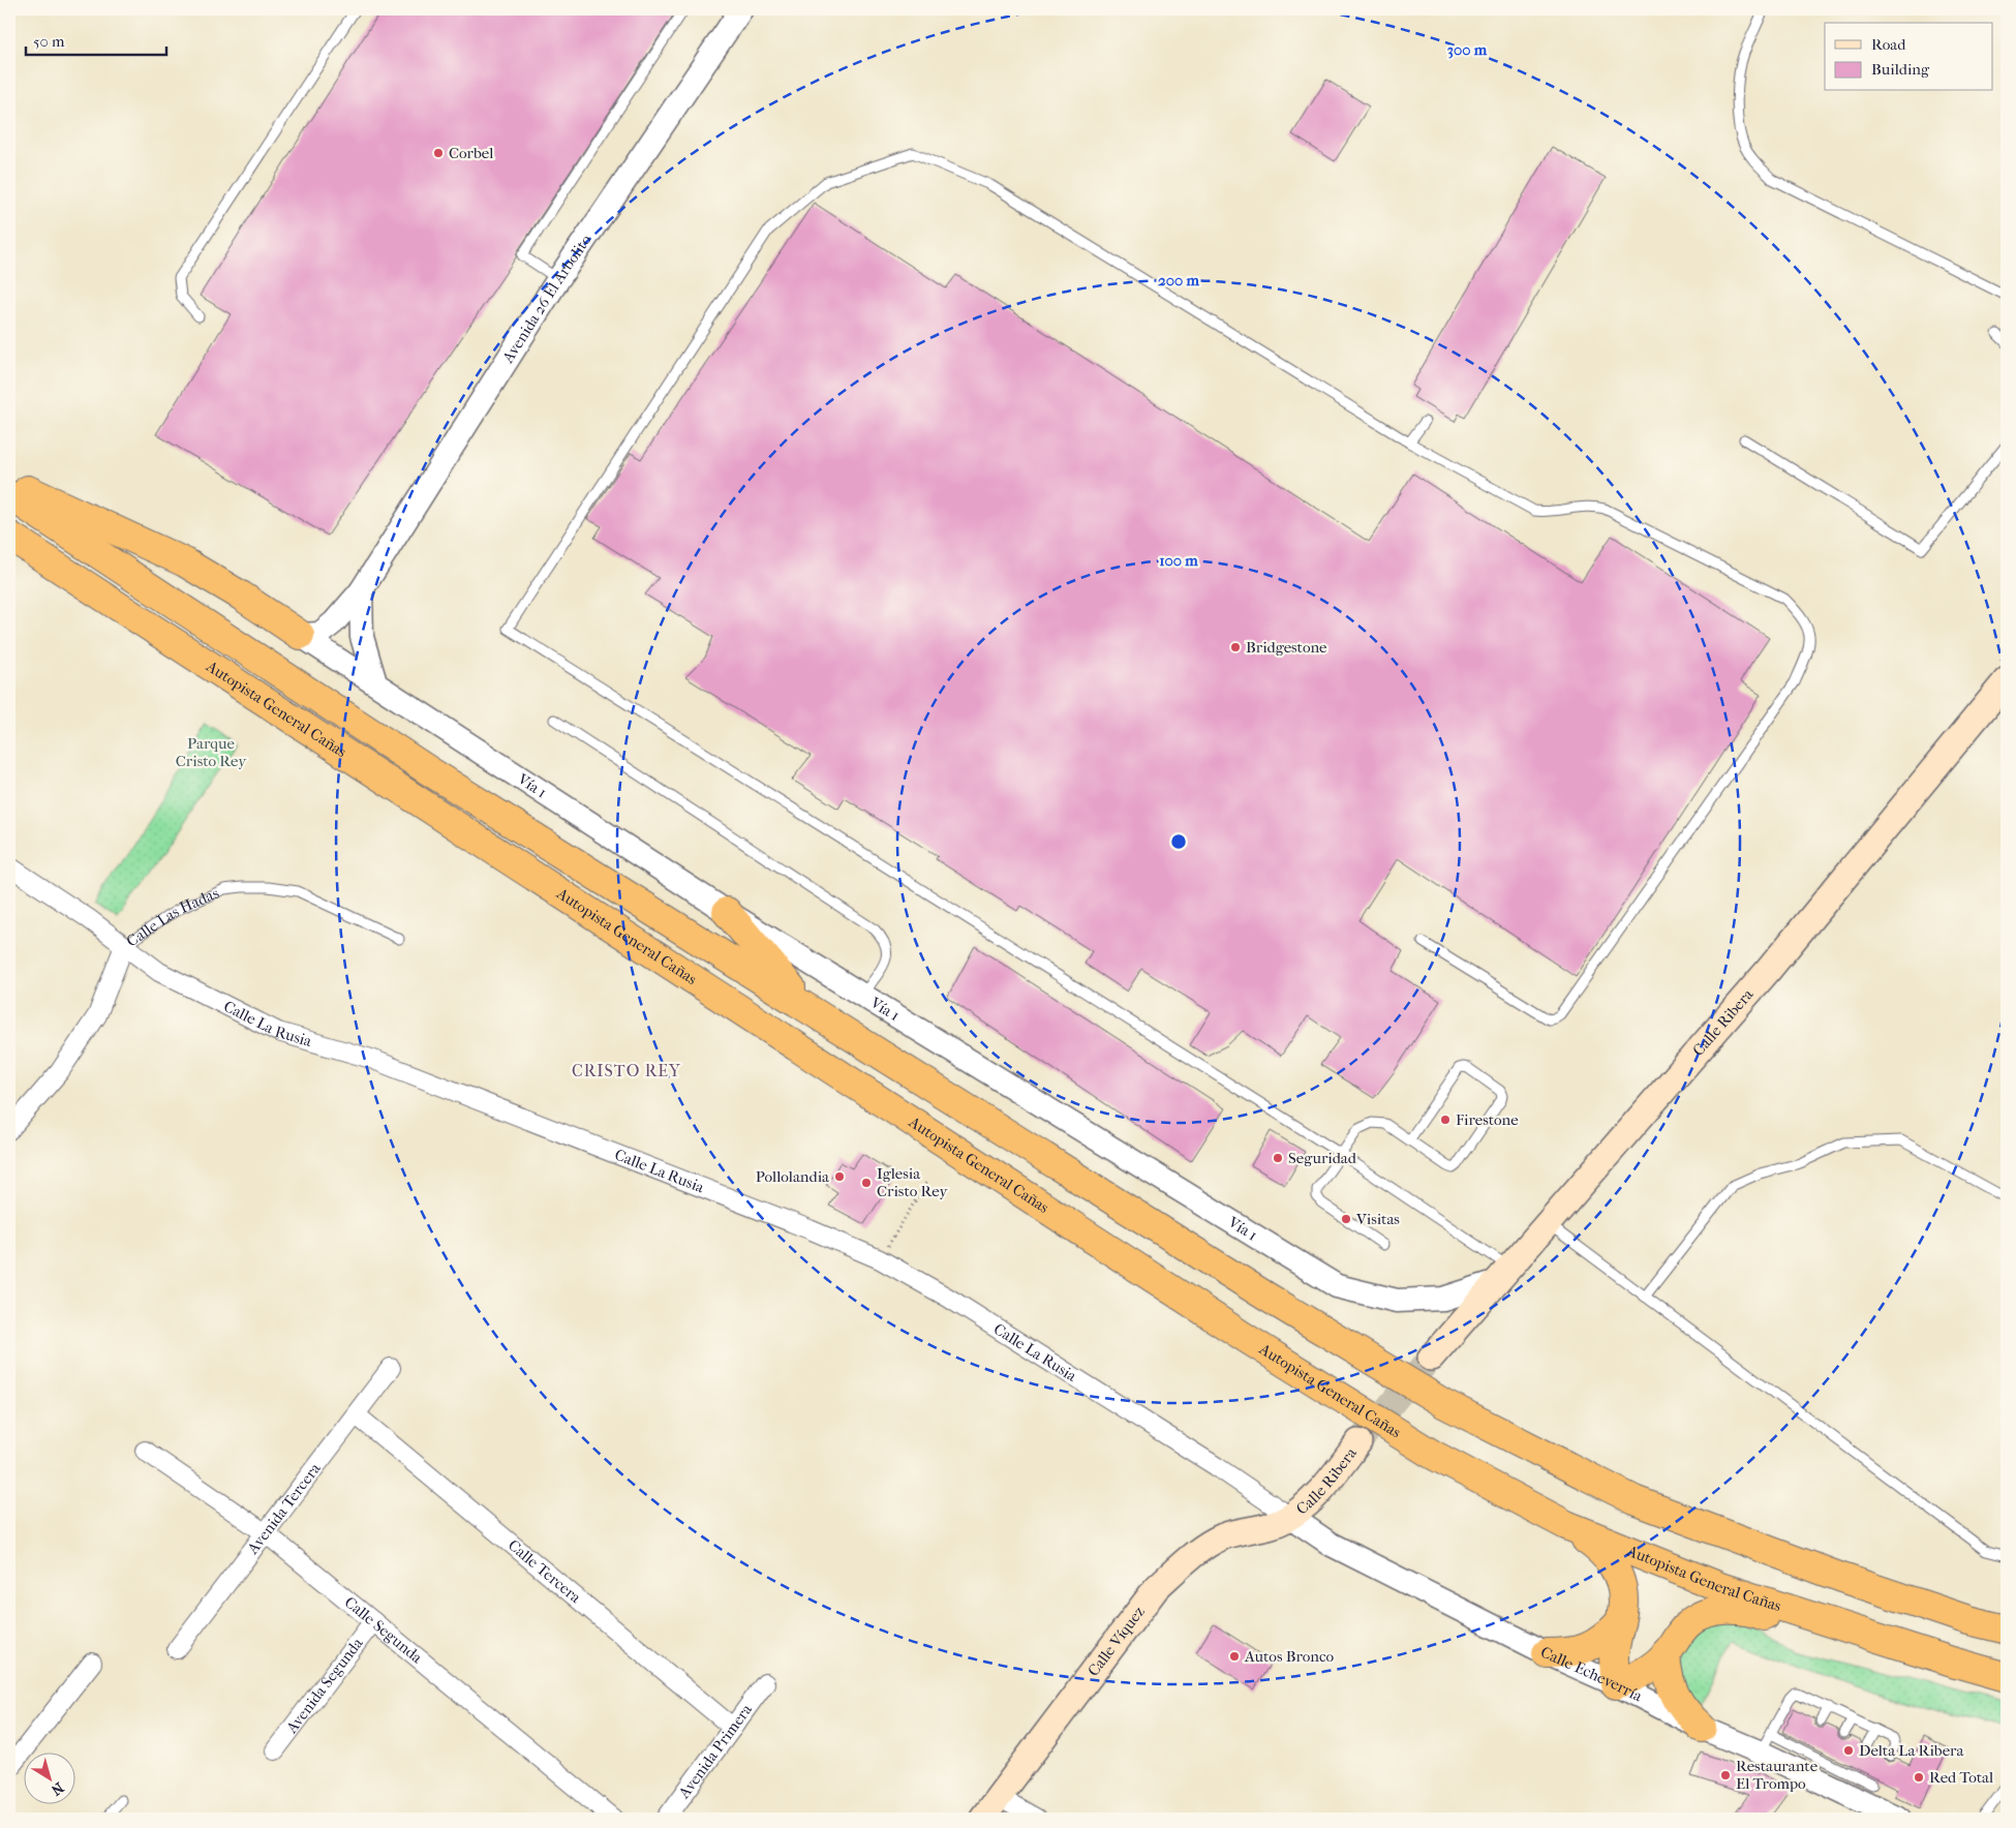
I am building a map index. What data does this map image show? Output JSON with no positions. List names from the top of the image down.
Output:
{
  "streets": {
    "highway": ["Autopista General Cañas"],
    "main road": ["Calle Ribera", "Calle Víquez"],
    "street": [
      "Avenida 26 El Arbolito",
      "Vía 1",
      "Calle Las Hadas",
      "Calle La Rusia",
      "Avenida Tercera",
      "Calle Tercera",
      "Calle Segunda",
      "Calle Echeverría",
      "Avenida Segunda",
      "Avenida Primera"
    ]
  },
  "crossings": [
    ["Avenida 26 El Arbolito", "Vía 1"],
    ["Vía 1", "Calle Ribera"],
    ["Calle Las Hadas", "Calle La Rusia"],
    ["Calle La Rusia", "Calle Ribera"],
    ["Calle La Rusia", "Calle Víquez"],
    ["Calle La Rusia", "Calle Echeverría"],
    ["Calle Ribera", "Calle Víquez"],
    ["Calle Ribera", "Calle Echeverría"],
    ["Avenida Tercera", "Calle Tercera"],
    ["Avenida Tercera", "Calle Segunda"],
    ["Calle Tercera", "Avenida Primera"],
    ["Calle Segunda", "Avenida Segunda"],
    ["Calle Víquez", "Calle Echeverría"]
  ],
  "districts": ["CRISTO REY"],
  "parks": ["Parque Cristo Rey"],
  "places": [
    "Corbel",
    "Bridgestone",
    "Firestone",
    "Seguridad",
    "Pollolandia",
    "Iglesia Cristo Rey",
    "Visitas",
    "Autos Bronco",
    "Delta La Ribera",
    "Restaurante El Trompo",
    "Red Total"
  ],
  "legend": ["Road", "Building"],
  "scale_bar": "50 m",
  "north": "bottom right",
  "rings": ["300 m", "200 m", "100 m"]
}
